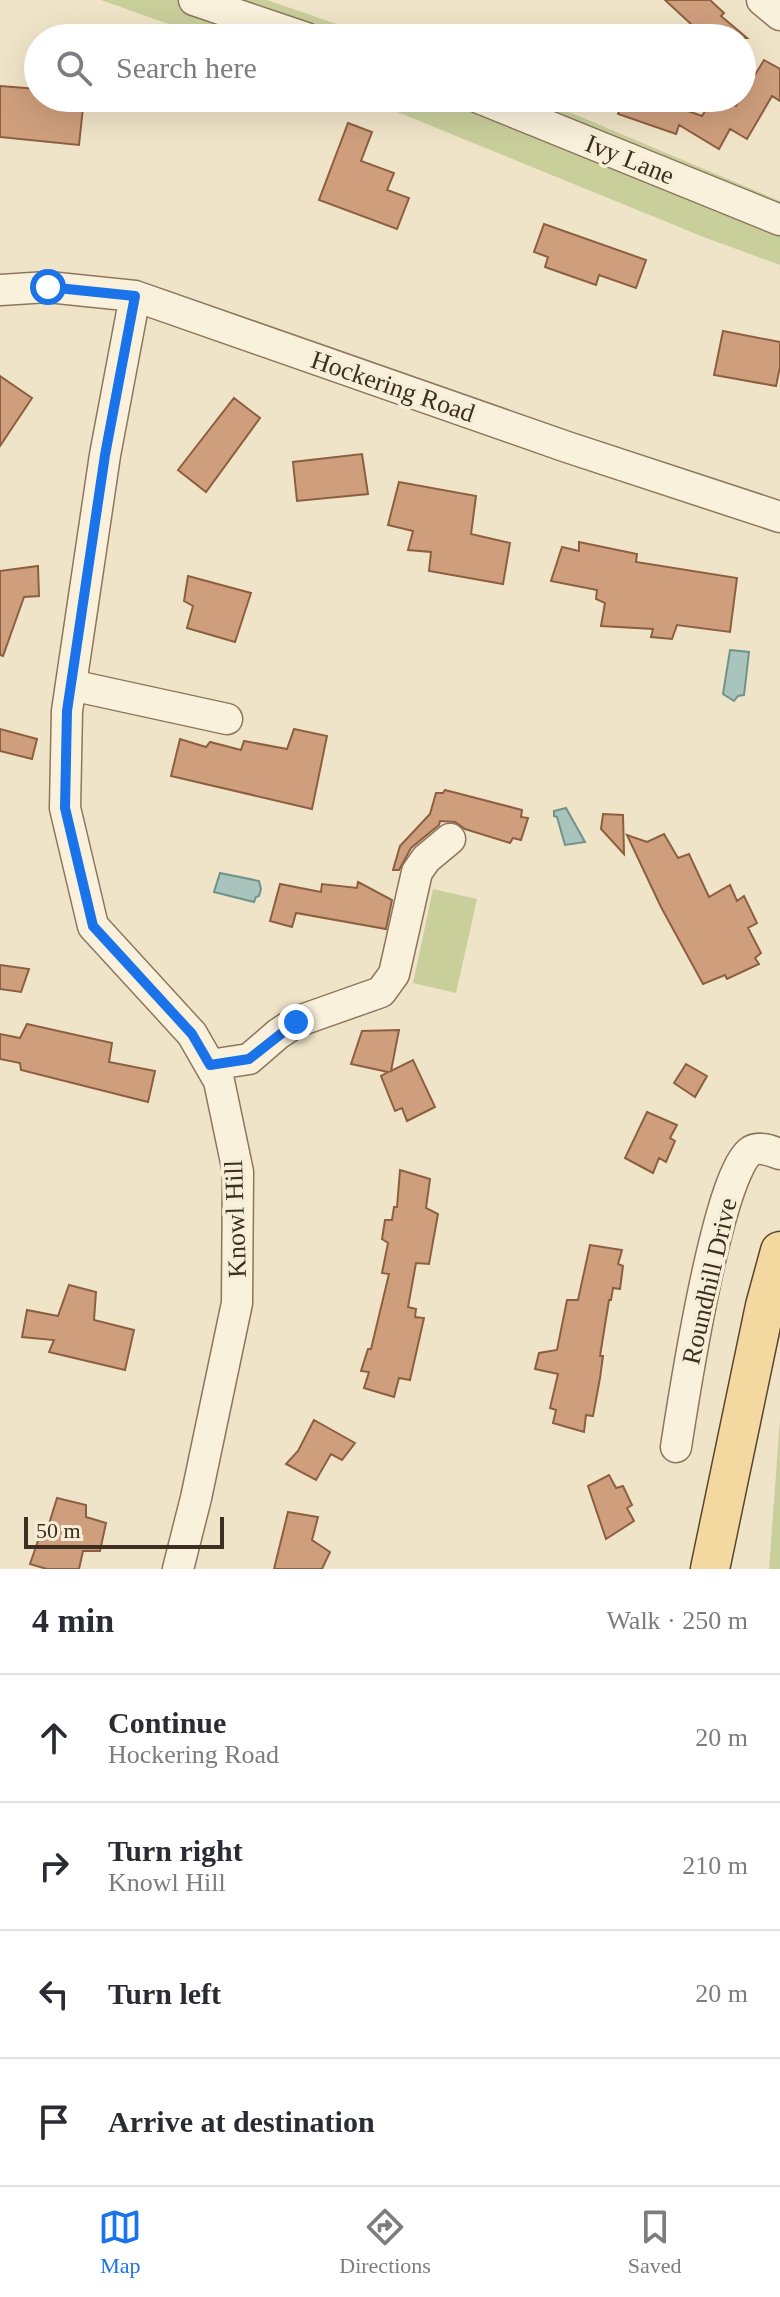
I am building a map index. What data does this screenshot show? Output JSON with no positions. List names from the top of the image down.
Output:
{
  "streets": {
    "street": [
      "Ivy Lane",
      "Hockering Road",
      "Knowl Hill",
      "Roundhill Drive"
    ]
  },
  "crossings": [
    ["Hockering Road", "Knowl Hill"]
  ],
  "scale_bar": "50 m",
  "page": {
    "search": "Search here",
    "scale": "50 m",
    "heading": ["4 min", "Walk · 250 m"],
    "list": [
      ["Continue", "Hockering Road", "20 m"],
      ["Turn right", "Knowl Hill", "210 m"],
      ["Turn left", "20 m"],
      "Arrive at destination"
    ],
    "nav": ["Map", "Directions", "Saved"]
  }
}
